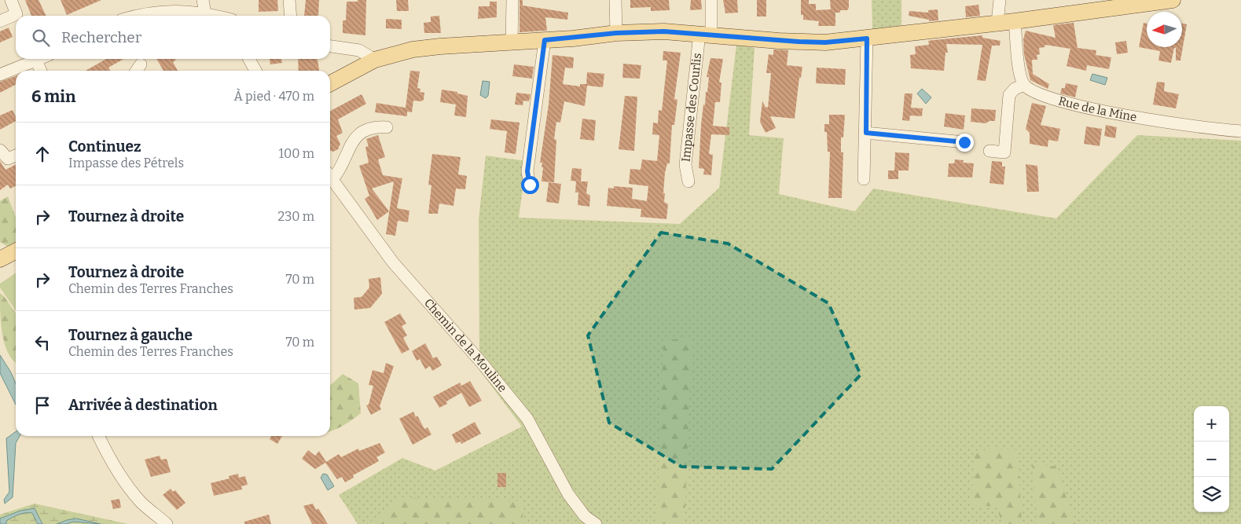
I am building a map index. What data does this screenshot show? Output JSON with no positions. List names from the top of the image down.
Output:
{
  "streets": {
    "street": ["Impasse des Courlis", "Rue de la Mine", "Chemin de la Mouline"]
  },
  "north": "left",
  "page": {
    "search": "Rechercher",
    "heading": ["6 min", "À pied · 470 m"],
    "list": [
      ["Continuez", "Impasse des Pétrels", "100 m"],
      ["Tournez à droite", "230 m"],
      ["Tournez à droite", "Chemin des Terres Franches", "70 m"],
      ["Tournez à gauche", "Chemin des Terres Franches", "70 m"],
      "Arrivée à destination"
    ],
    "map_buttons": ["+", "−"]
  }
}
